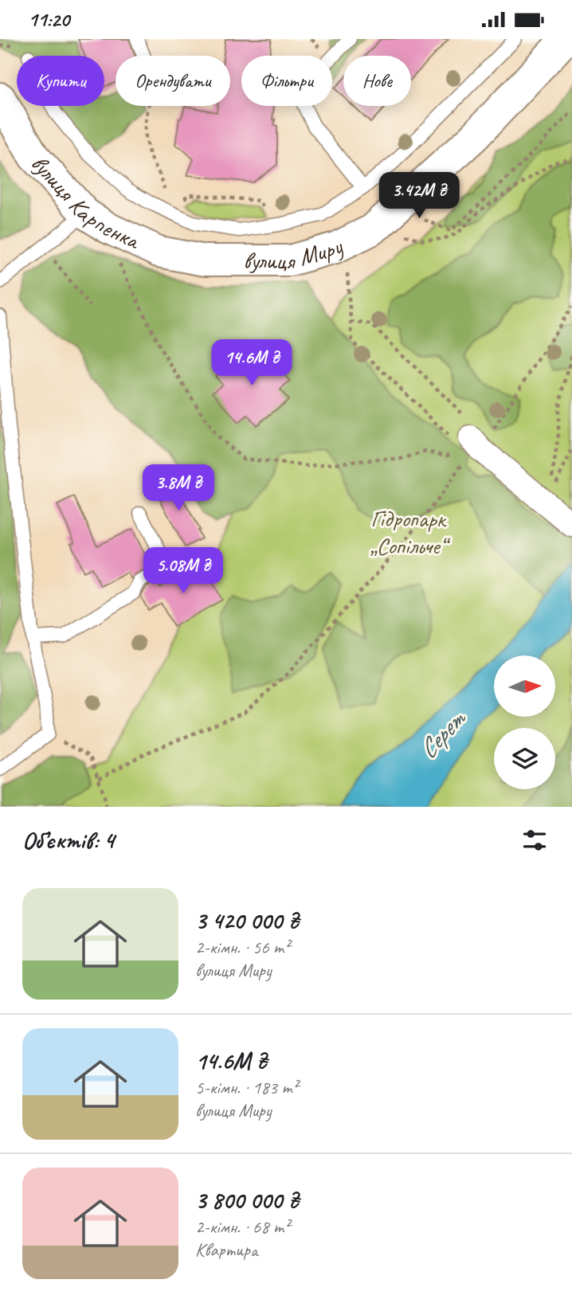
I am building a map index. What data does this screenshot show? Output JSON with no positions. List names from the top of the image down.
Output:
{
  "streets": {
    "main road": ["вулиця Карпенка", "вулиця Миру"]
  },
  "crossings": [
    ["вулиця Карпенка", "вулиця Миру"]
  ],
  "water": ["Серет"],
  "parks": ["Гідропарк „Сопільче“"],
  "north": "right",
  "page": {
    "status": "11:20",
    "chip": [
      "Купити",
      "Орендувати",
      "Фільтри",
      "Нове"
    ],
    "price": [
      "3.42M ₴",
      "14.6M ₴",
      "3.8M ₴",
      "5.08M ₴"
    ],
    "heading": "Об’єктів: 4",
    "list": [
      {
        "name": "3 420 000 ₴",
        "note": "2-кімн. · 56 m² · вулиця Миру"
      },
      {
        "name": "14.6M ₴",
        "note": "5-кімн. · 183 m² · вулиця Миру"
      },
      {
        "name": "3 800 000 ₴",
        "note": "2-кімн. · 68 m² · Квартира"
      }
    ]
  }
}
